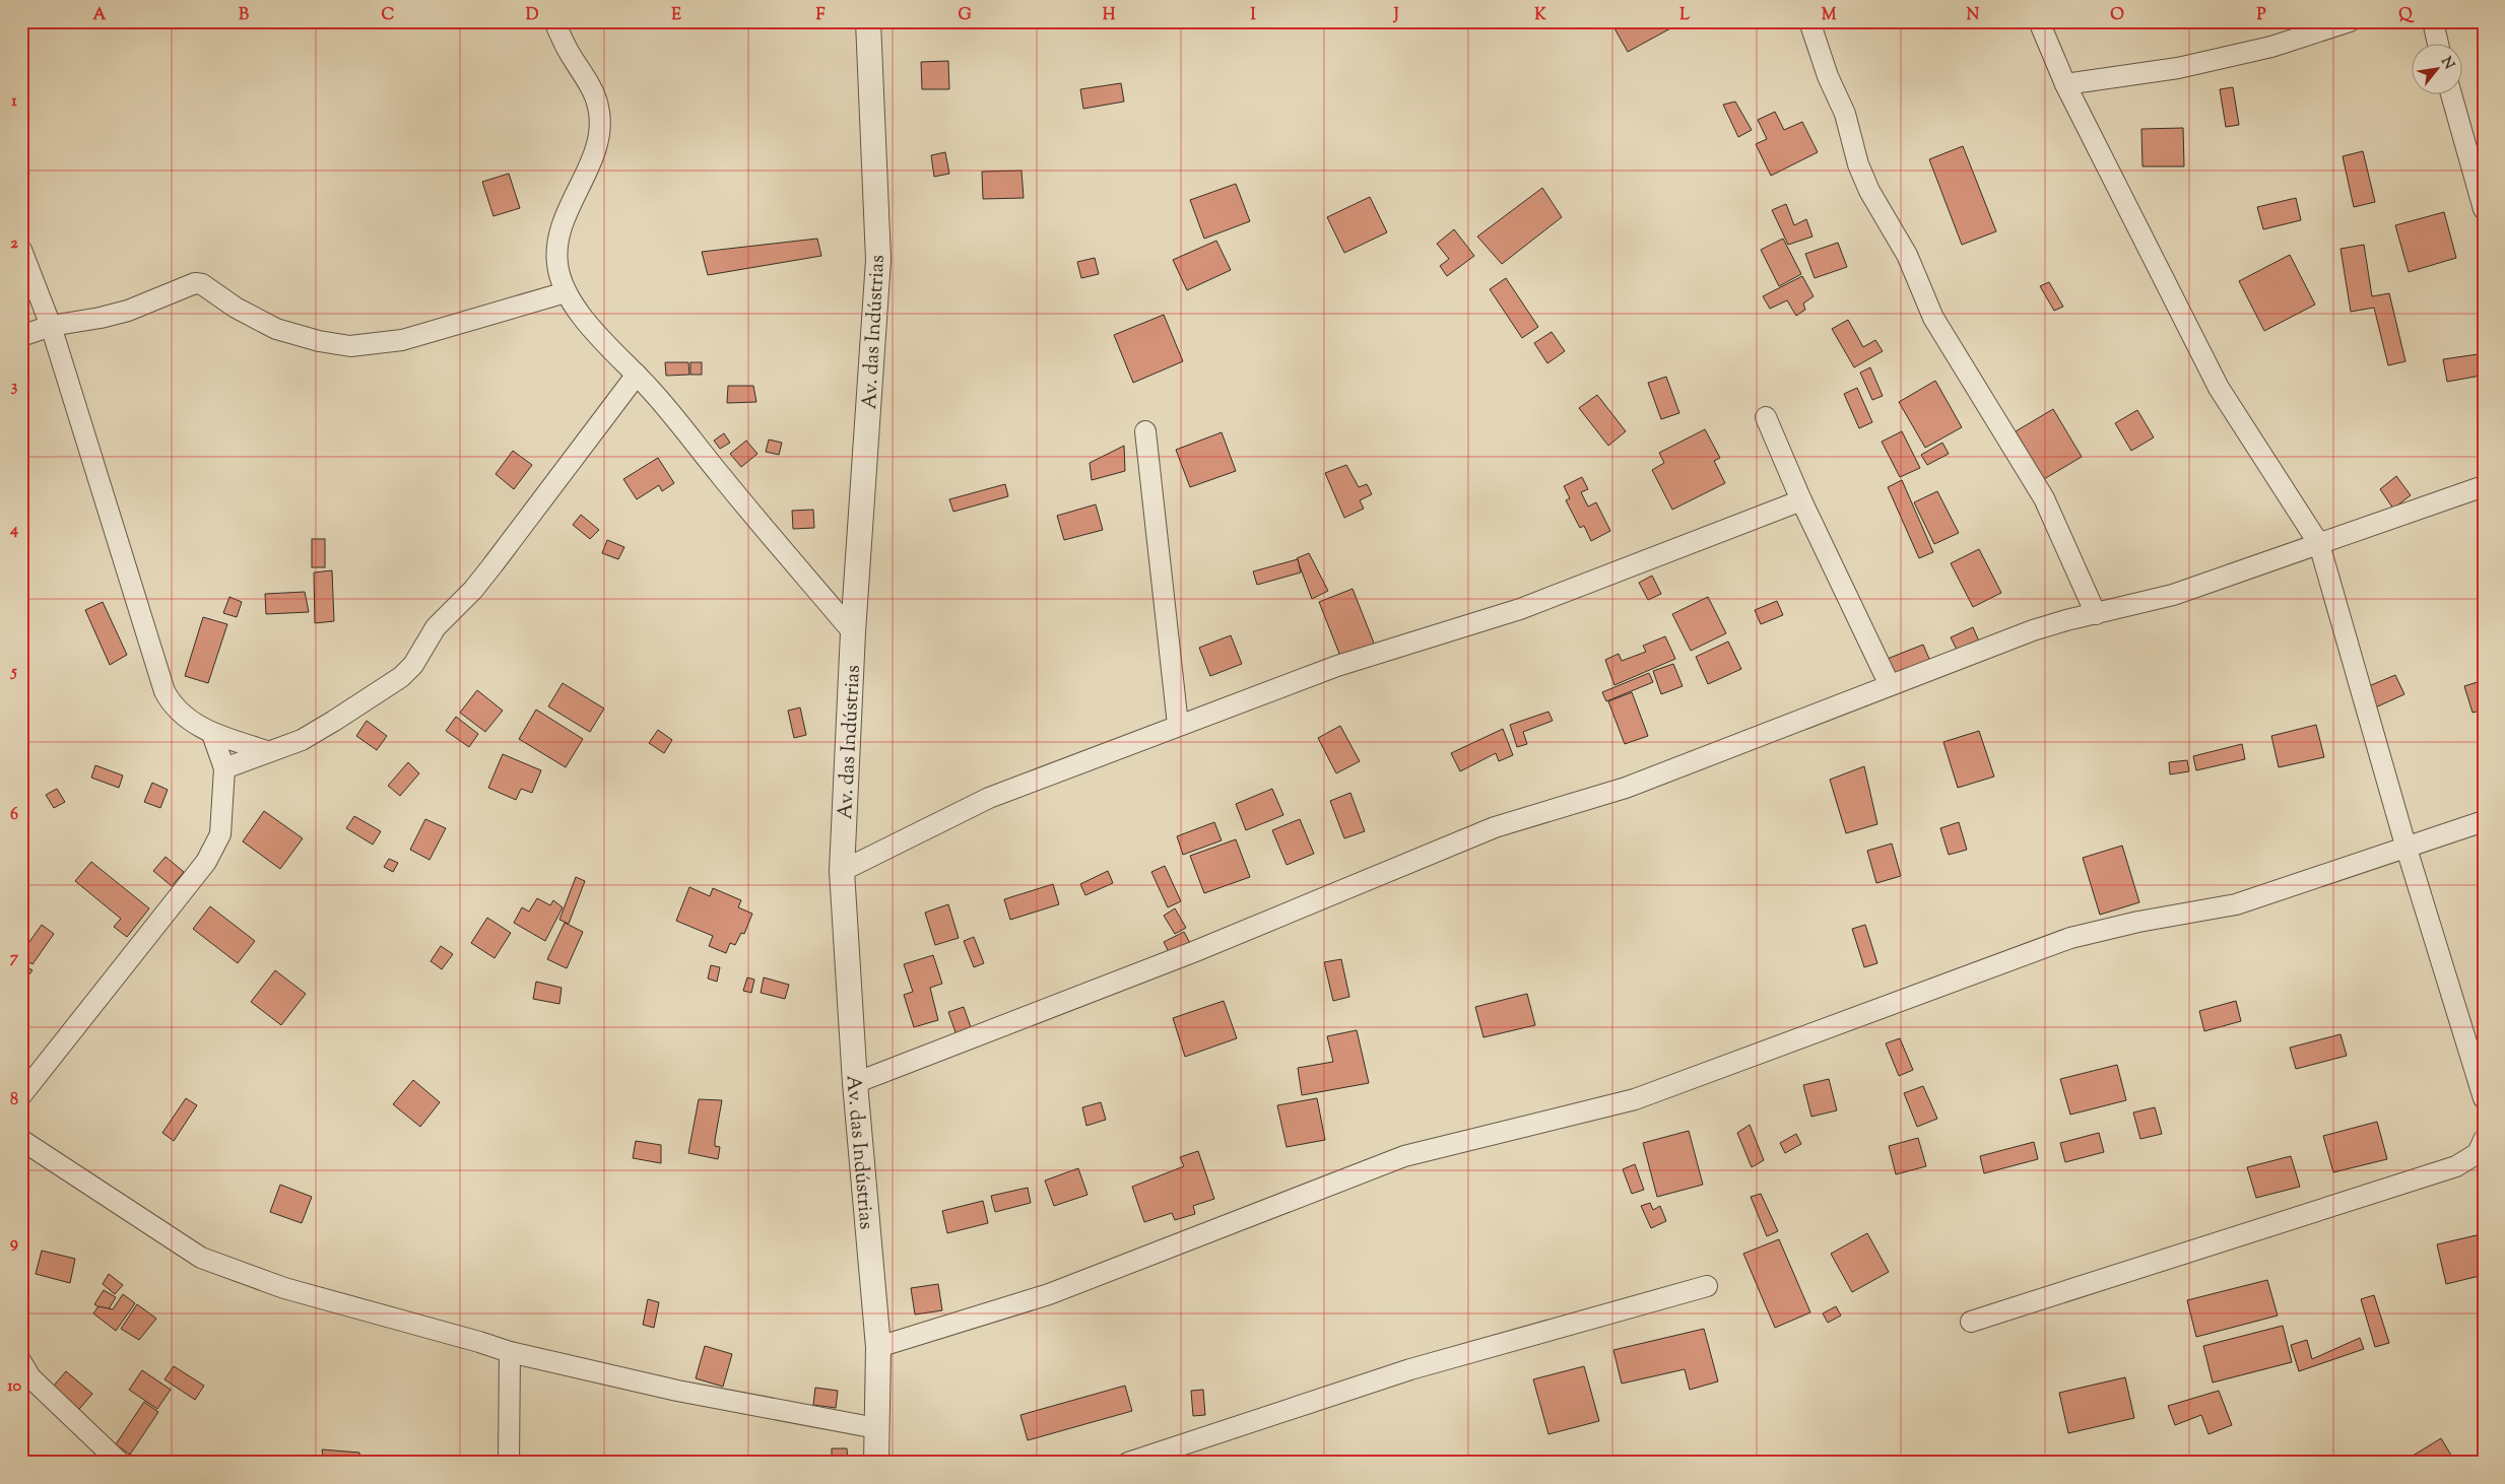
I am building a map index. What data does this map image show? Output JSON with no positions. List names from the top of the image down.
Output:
{
  "streets": {
    "street": ["Av. das Indústrias"]
  },
  "north": "top right",
  "grid": {
    "columns": [
      "A",
      "B",
      "C",
      "D",
      "E",
      "F",
      "G",
      "H",
      "I",
      "J",
      "K",
      "L",
      "M",
      "N",
      "O",
      "P",
      "Q"
    ],
    "rows": [
      "1",
      "2",
      "3",
      "4",
      "5",
      "6",
      "7",
      "8",
      "9",
      "10"
    ]
  }
}
